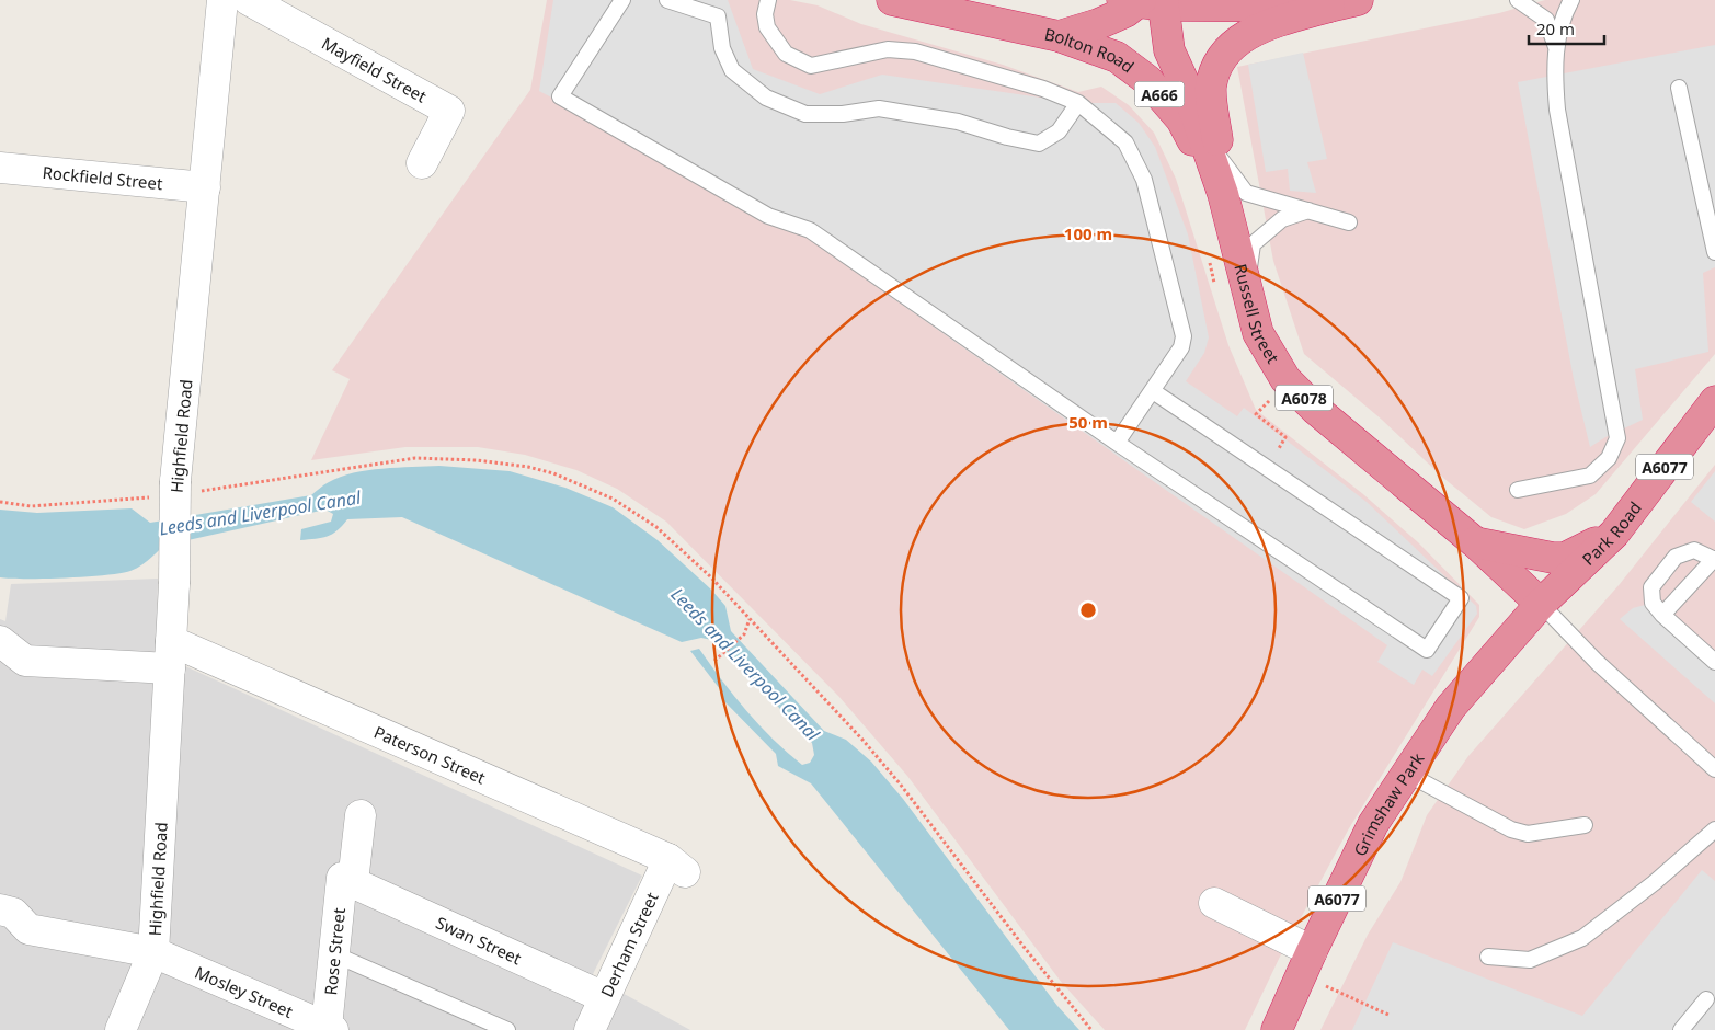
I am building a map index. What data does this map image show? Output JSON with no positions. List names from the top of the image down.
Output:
{
  "streets": {
    "highway": [
      "Bolton Road",
      "A666",
      "Russell Street",
      "A6078",
      "A6077",
      "Park Road",
      "Grimshaw Park"
    ],
    "street": [
      "Mayfield Street",
      "Rockfield Street",
      "Highfield Road",
      "Paterson Street",
      "Swan Street",
      "Derham Street",
      "Rose Street",
      "Mosley Street"
    ]
  },
  "crossings": [
    ["Bolton Road", "Russell Street"],
    ["Rockfield Street", "Highfield Road"],
    ["Russell Street", "Park Road"],
    ["Russell Street", "Grimshaw Park"],
    ["Highfield Road", "Paterson Street"],
    ["Highfield Road", "Mosley Street"],
    ["Park Road", "Grimshaw Park"],
    ["Paterson Street", "Derham Street"],
    ["Swan Street", "Derham Street"],
    ["Swan Street", "Rose Street"],
    ["Rose Street", "Mosley Street"]
  ],
  "water": ["Leeds and Liverpool Canal"],
  "scale_bar": "20 m",
  "rings": ["100 m", "50 m"]
}
